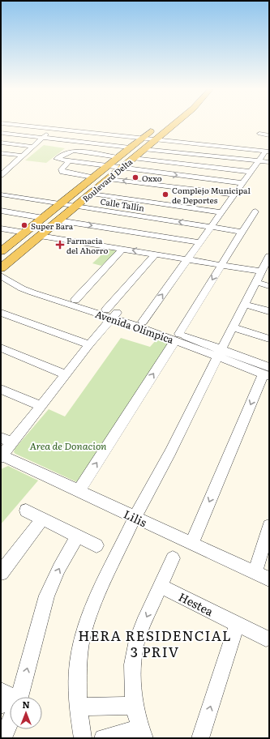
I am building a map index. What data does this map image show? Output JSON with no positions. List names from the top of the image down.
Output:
{
  "streets": {
    "main road": ["Boulevard Delta"],
    "street": [
      "Calle Tallín",
      "Avenida Olímpica",
      "Lilis",
      "Hestea"
    ]
  },
  "crossings": [
    ["Boulevard Delta", "Calle Tallín"],
    ["Boulevard Delta", "Avenida Olímpica"]
  ],
  "districts": ["HERA RESIDENCIAL 3 PRIV"],
  "parks": ["Area de Donacion"],
  "places": {
    "other": ["Oxxo", "Complejo Municipal de Deportes", "Super Bara"],
    "health": ["Farmacia del Ahorro"]
  },
  "north": "top"
}
